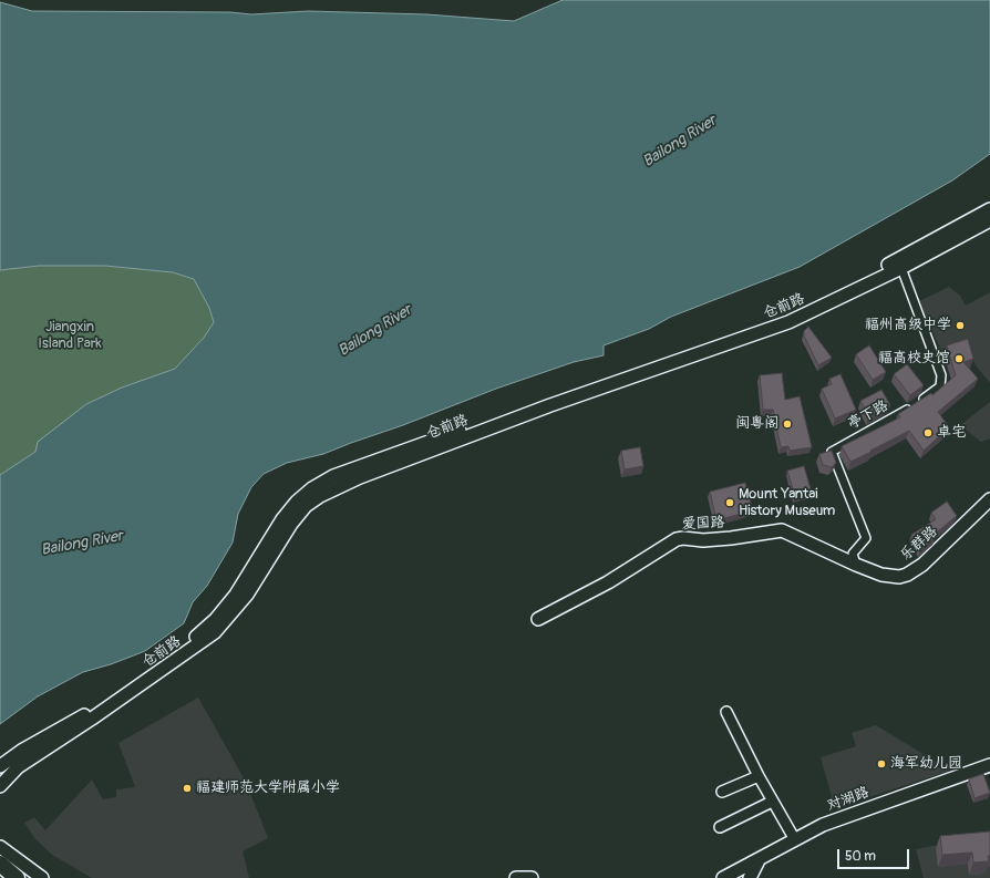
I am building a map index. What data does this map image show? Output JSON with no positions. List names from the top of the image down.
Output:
{
  "streets": {
    "street": [
      "仓前路",
      "亭下路",
      "爱国路",
      "乐群路",
      "对湖路"
    ]
  },
  "crossings": [
    ["仓前路", "亭下路"],
    ["亭下路", "爱国路"],
    ["亭下路", "乐群路"],
    ["爱国路", "乐群路"]
  ],
  "water": ["Bailong River"],
  "parks": ["Jiangxin Island Park"],
  "places": [
    "福州高级中学",
    "福高校史馆",
    "闽粤阁",
    "卓宅",
    "Mount Yantai History Museum",
    "海军幼儿园",
    "福建师范大学附属小学"
  ],
  "scale_bar": "50 m"
}
